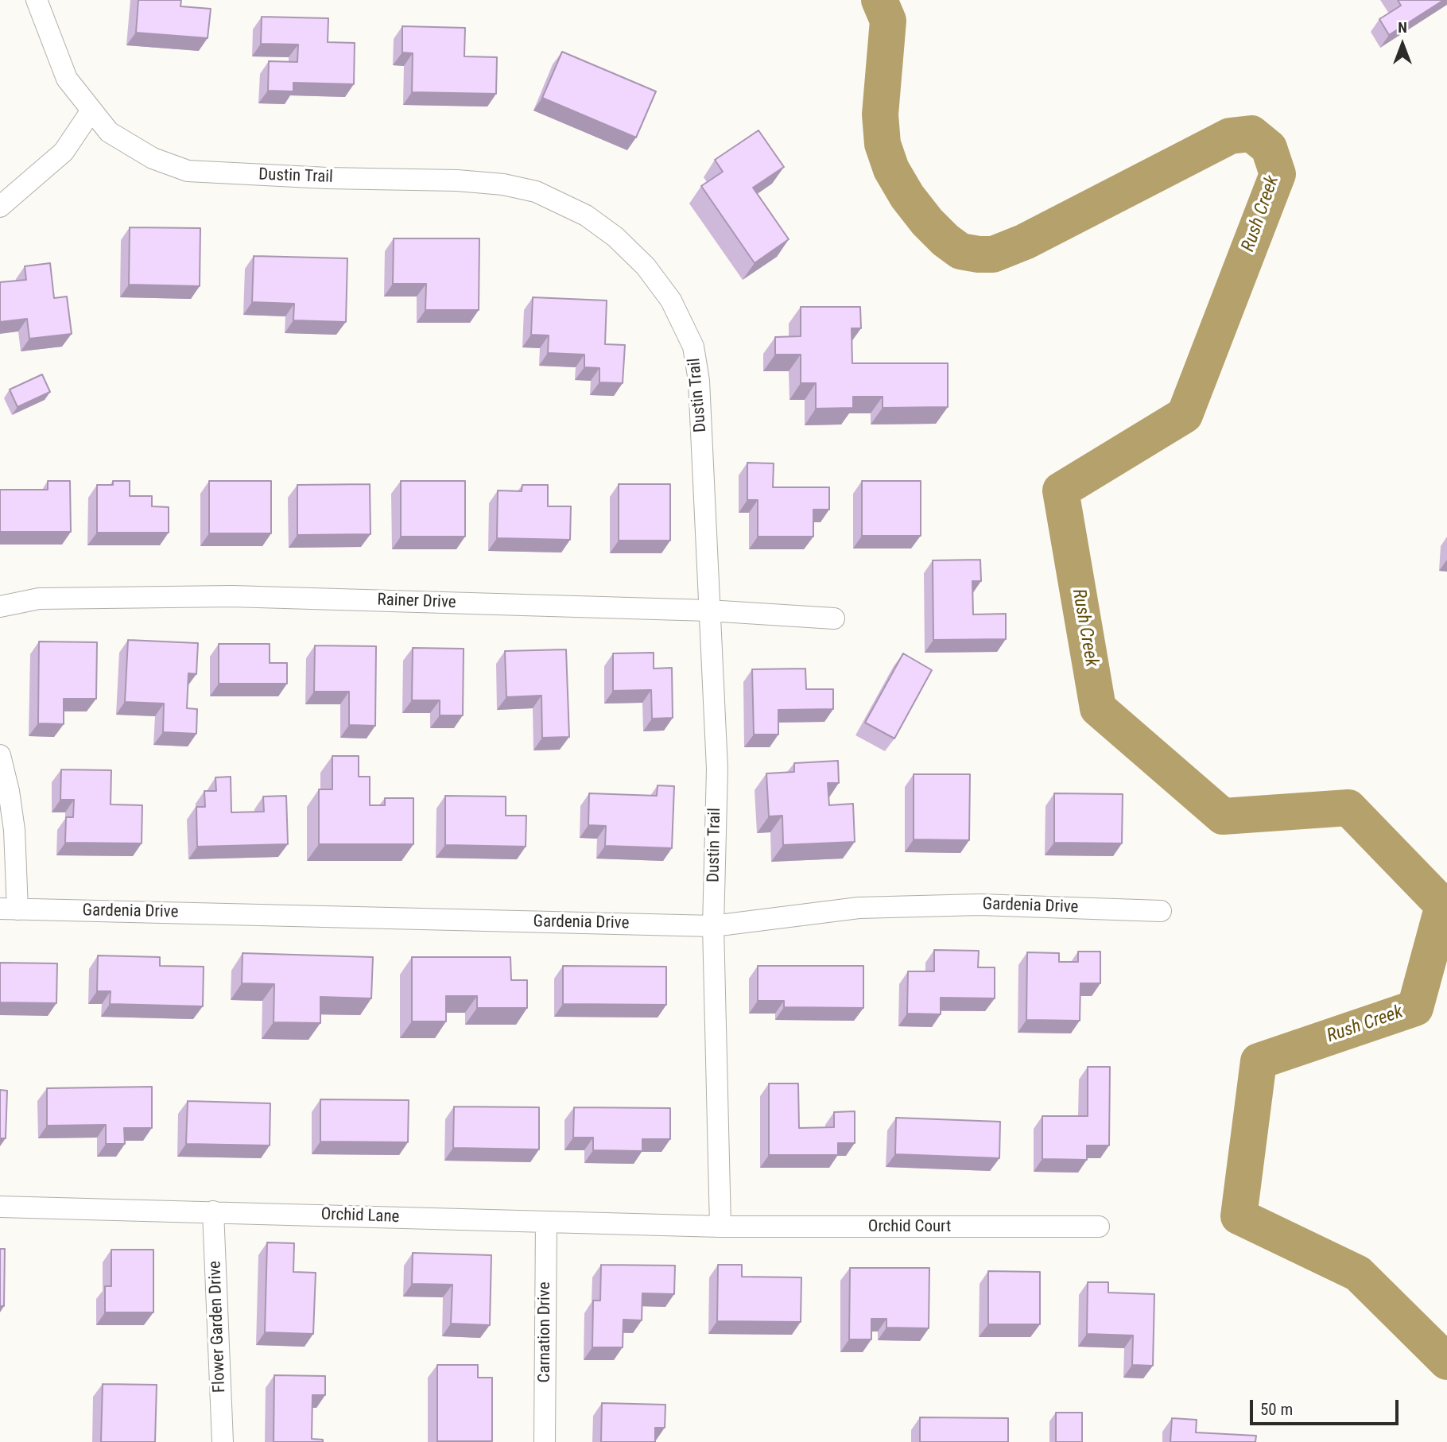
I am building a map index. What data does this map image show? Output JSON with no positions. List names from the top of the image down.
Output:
{
  "streets": {
    "street": [
      "Dustin Trail",
      "Rainer Drive",
      "Gardenia Drive",
      "Orchid Lane",
      "Orchid Court",
      "Flower Garden Drive",
      "Carnation Drive"
    ]
  },
  "crossings": [
    ["Dustin Trail", "Rainer Drive"],
    ["Dustin Trail", "Gardenia Drive"],
    ["Dustin Trail", "Orchid Lane"],
    ["Dustin Trail", "Orchid Court"],
    ["Orchid Lane", "Orchid Court"],
    ["Orchid Lane", "Flower Garden Drive"],
    ["Orchid Lane", "Carnation Drive"]
  ],
  "water": ["Rush Creek"],
  "scale_bar": "50 m",
  "north": "top"
}
